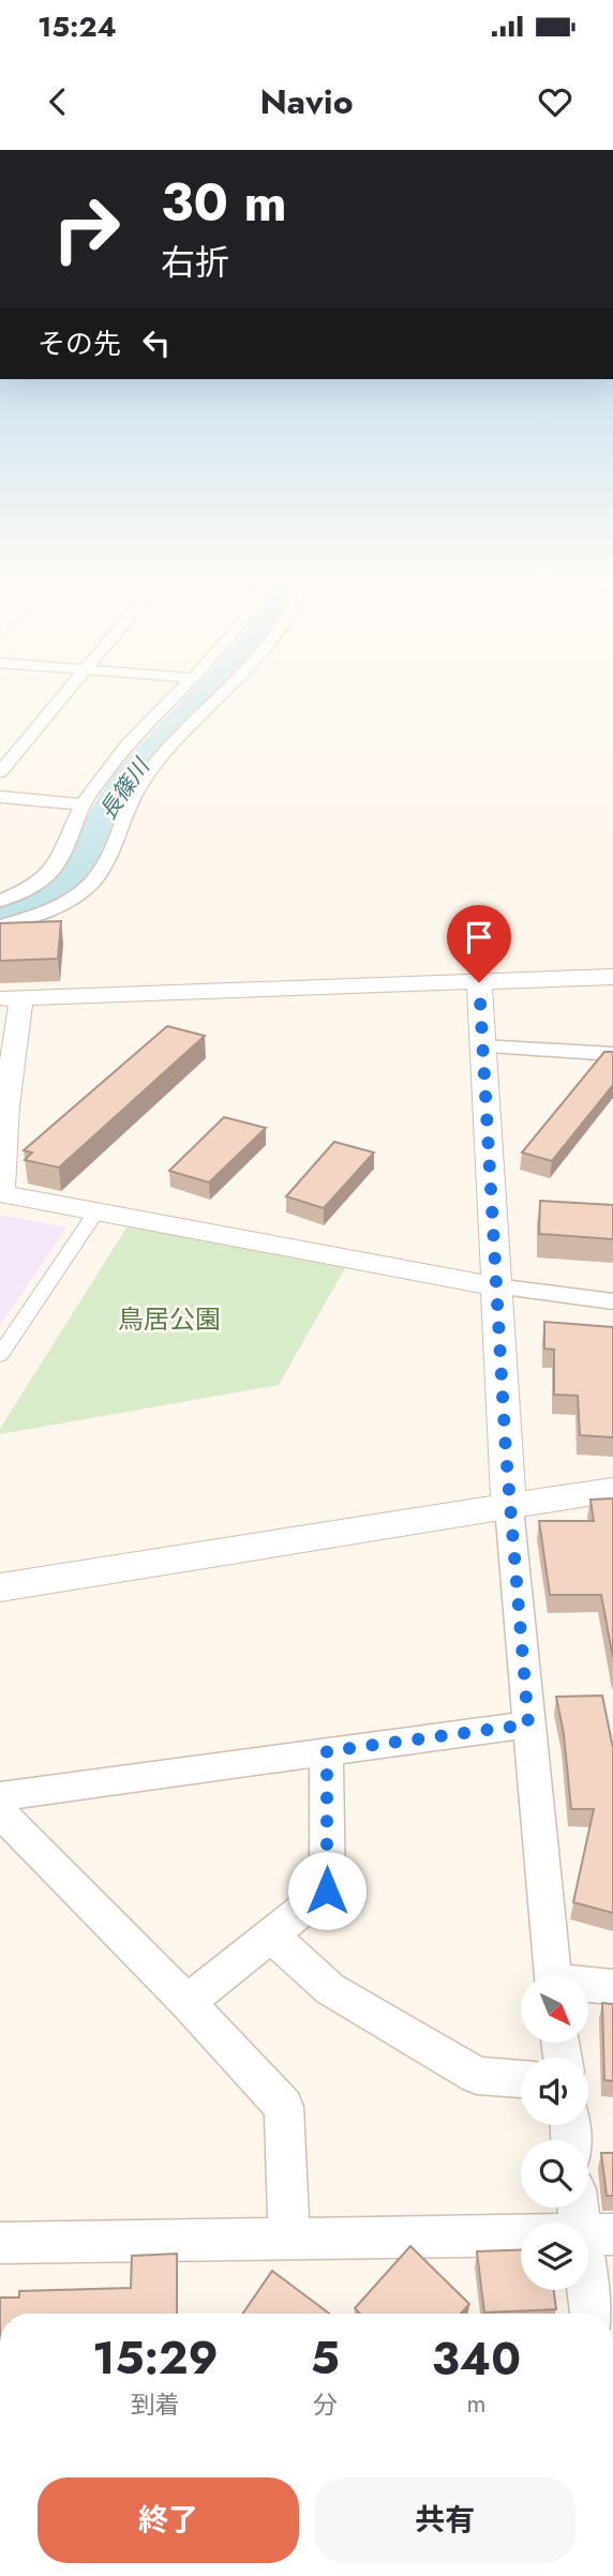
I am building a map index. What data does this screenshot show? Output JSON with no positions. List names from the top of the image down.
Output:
{
  "water": ["長篠川"],
  "parks": ["鳥居公園"],
  "north": "bottom right",
  "page": {
    "status": "15:24",
    "header": "Navio",
    "turn": ["30 m", "右折"],
    "then": "その先",
    "eta": [
      "15:29",
      "到着",
      "5",
      "分",
      "340",
      "m"
    ],
    "buttons": ["終了", "共有"]
  }
}
